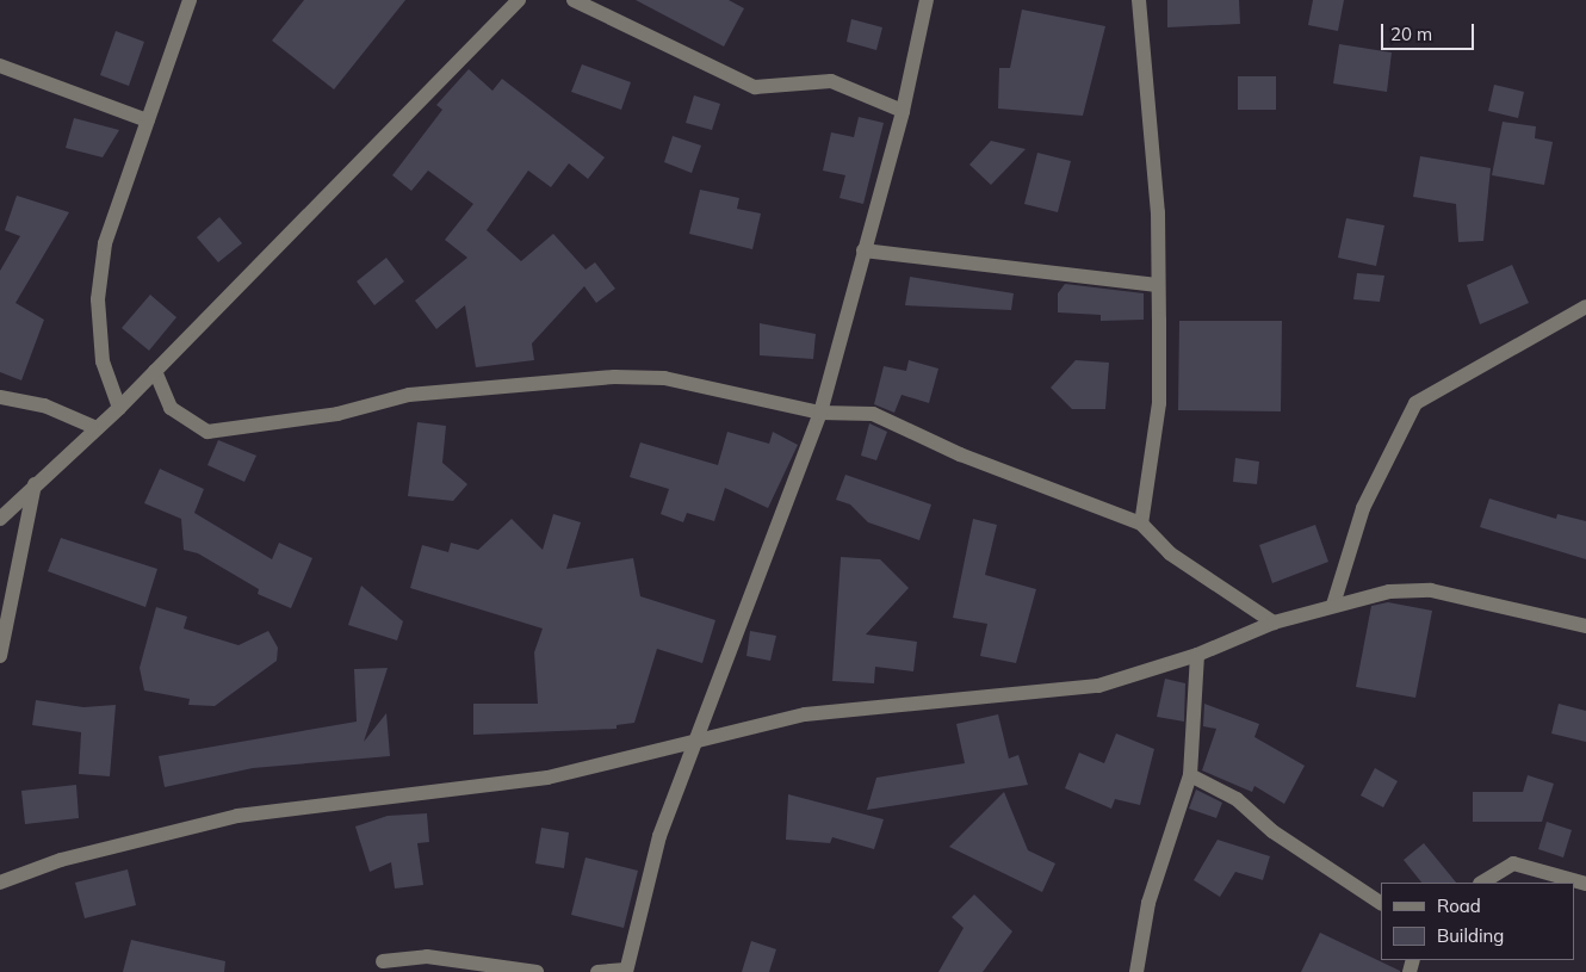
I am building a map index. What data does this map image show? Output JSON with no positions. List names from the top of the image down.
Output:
{
  "legend": ["Road", "Building"],
  "scale_bar": "20 m"
}
